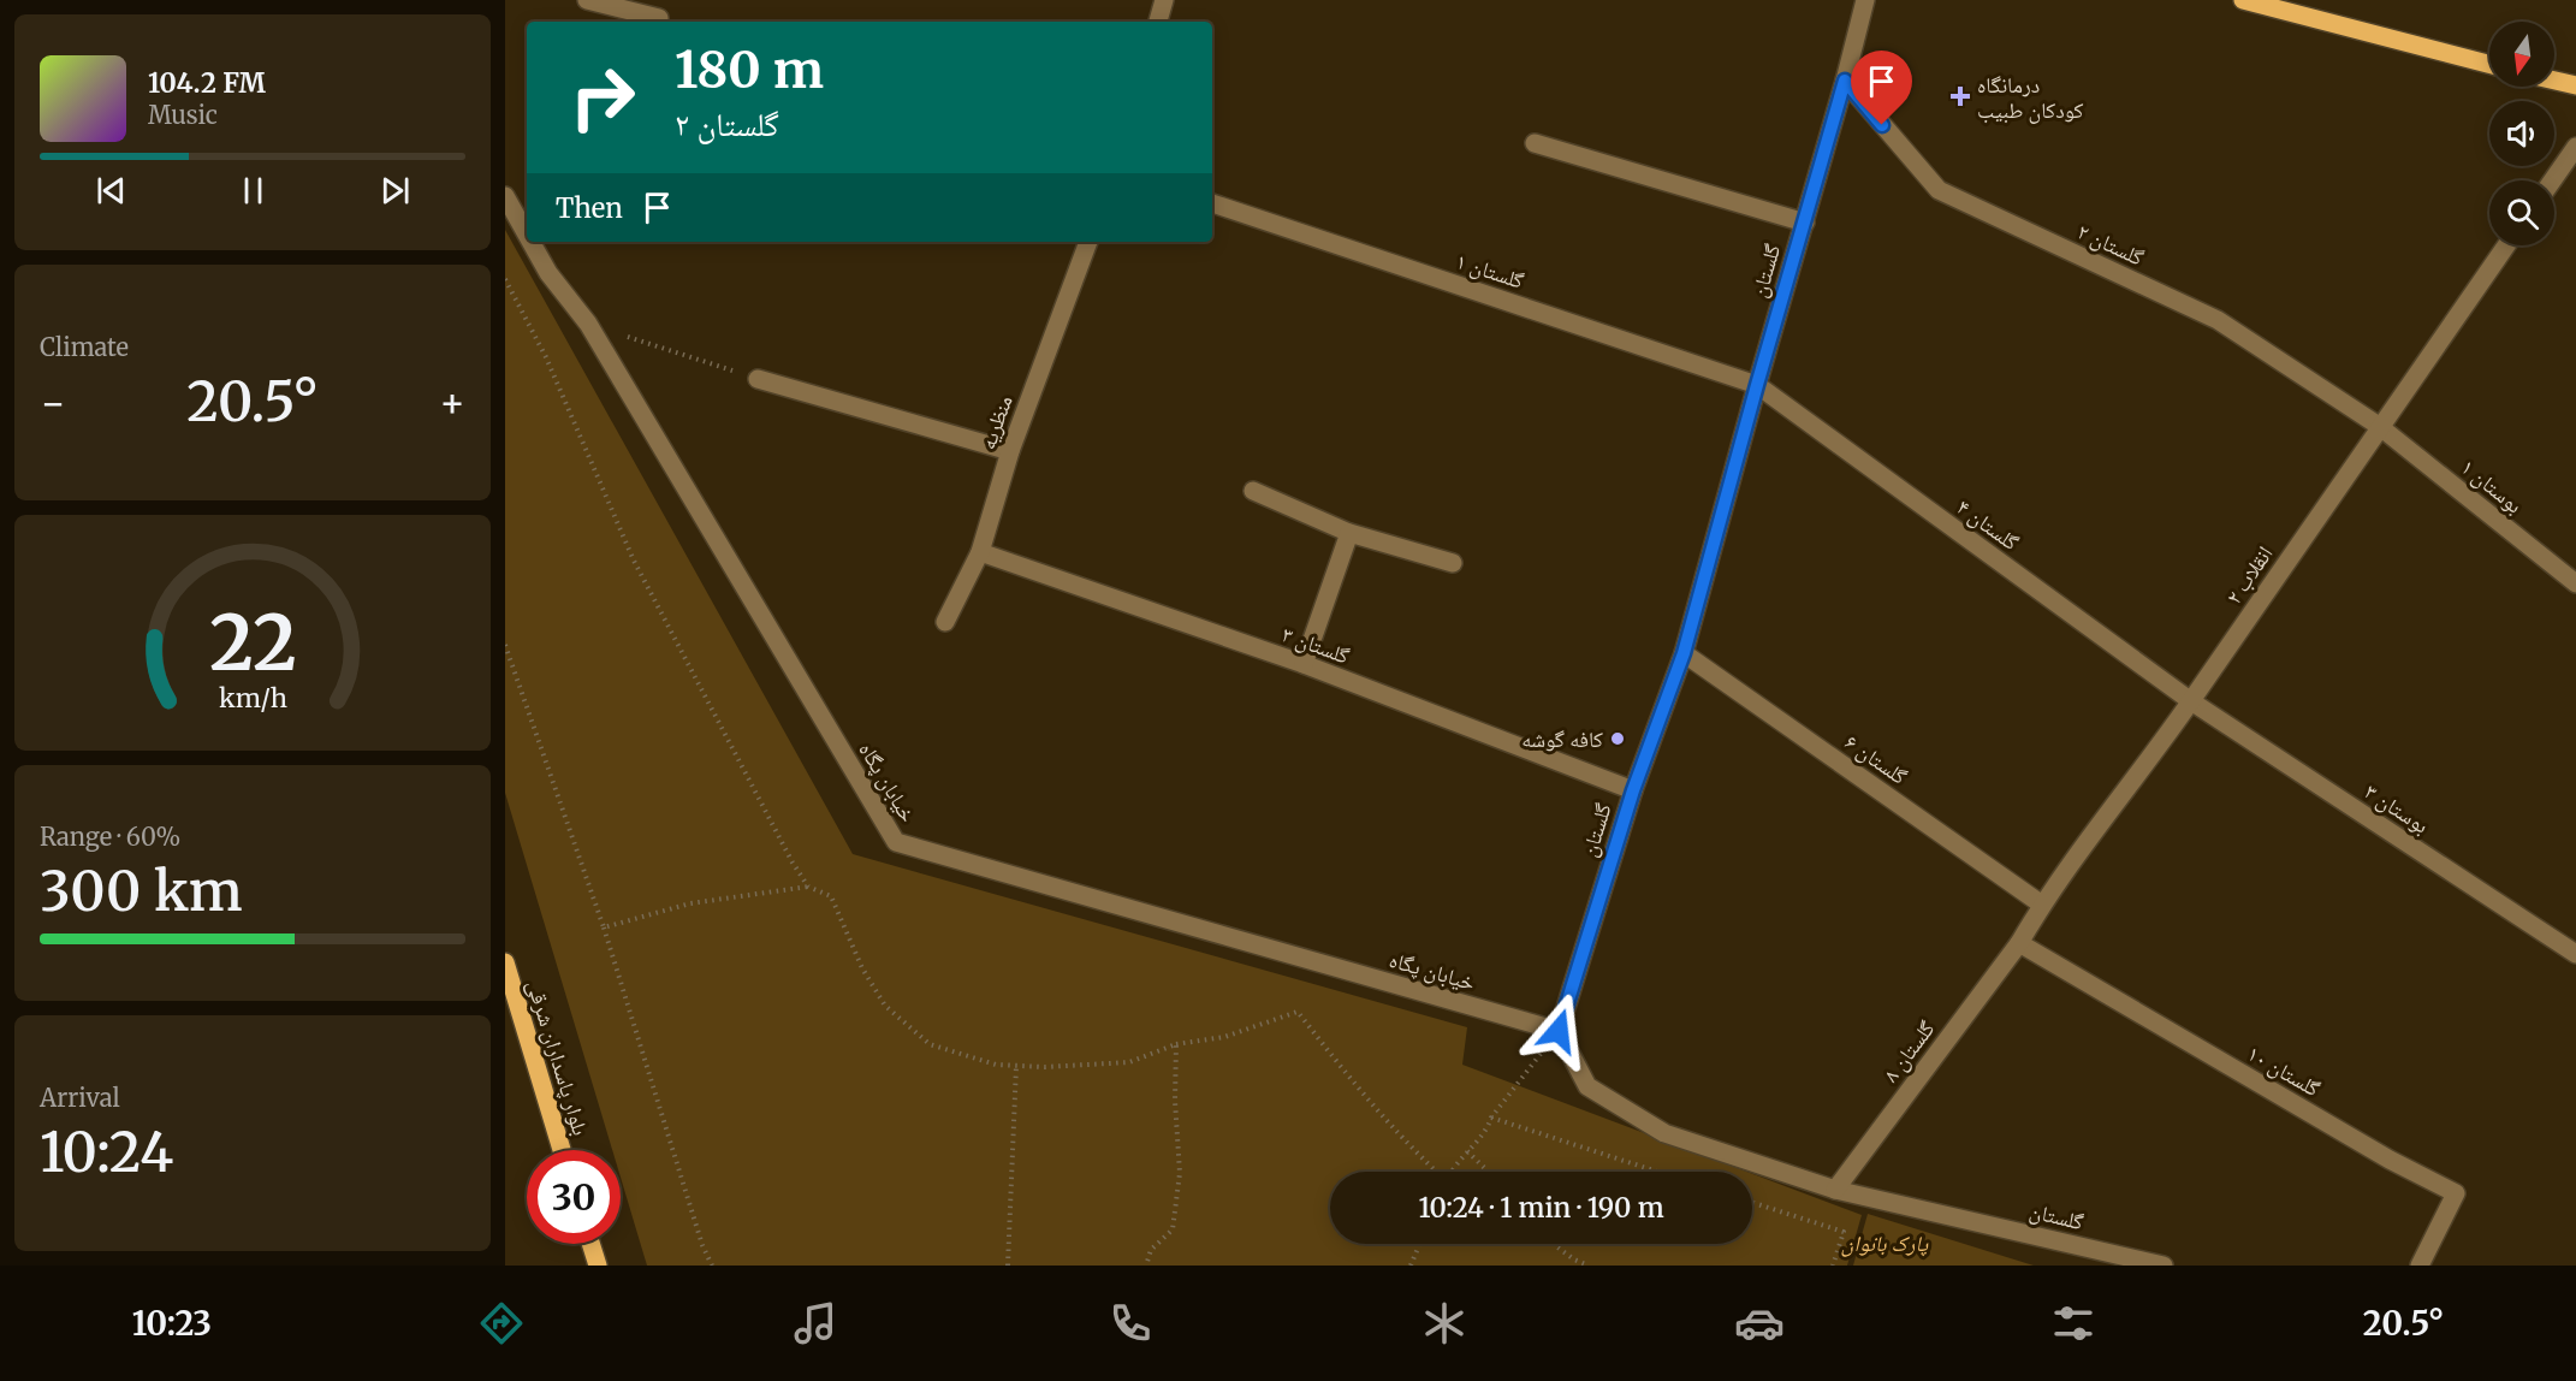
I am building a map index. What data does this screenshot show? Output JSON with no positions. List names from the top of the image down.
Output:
{
  "streets": {
    "main road": ["بلوار پاسداران شرقی"],
    "street": [
      "گلستان ۲",
      "گلستان ۱",
      "گلستان",
      "منظریه",
      "بوستان ۱",
      "گلستان ۴",
      "انقلاب ۲",
      "گلستان ۳",
      "گلستان ۶",
      "خیابان پگاه",
      "بوستان ۳",
      "گلستان ۸",
      "گلستان ۱۰"
    ]
  },
  "crossings": [
    ["گلستان ۲", "گلستان"],
    ["گلستان ۲", "بوستان ۱"],
    ["گلستان ۲", "انقلاب ۲"],
    ["گلستان ۱", "گلستان"],
    ["گلستان ۱", "گلستان ۴"],
    ["گلستان", "گلستان ۴"],
    ["گلستان", "گلستان ۳"],
    ["گلستان", "گلستان ۶"],
    ["گلستان", "خیابان پگاه"],
    ["گلستان", "گلستان ۸"],
    ["منظریه", "گلستان ۳"],
    ["بوستان ۱", "انقلاب ۲"],
    ["گلستان ۴", "انقلاب ۲"],
    ["گلستان ۴", "بوستان ۳"],
    ["انقلاب ۲", "گلستان ۶"],
    ["انقلاب ۲", "بوستان ۳"],
    ["انقلاب ۲", "گلستان ۸"],
    ["انقلاب ۲", "گلستان ۱۰"],
    ["گلستان ۸", "گلستان ۱۰"]
  ],
  "parks": ["پارک بانوان"],
  "places": {
    "health": ["درمانگاه کودکان طبیب"],
    "other": ["کافه گوشه"]
  },
  "north": "bottom",
  "page": {
    "turn": ["180 m", "گلستان ۲"],
    "song": ["104.2 FM", "Music"],
    "then": "Then",
    "tile": [
      "Climate",
      ["Range · 60%", "300 km"],
      ["Arrival", "10:24"]
    ],
    "heat": ["−", "20.5°", "+"],
    "limit": "30",
    "trip": "10:24 · 1 min · 190 m",
    "tabs": ["10:23", "20.5°"],
    "gauge": ["22", "km/h"]
  }
}
